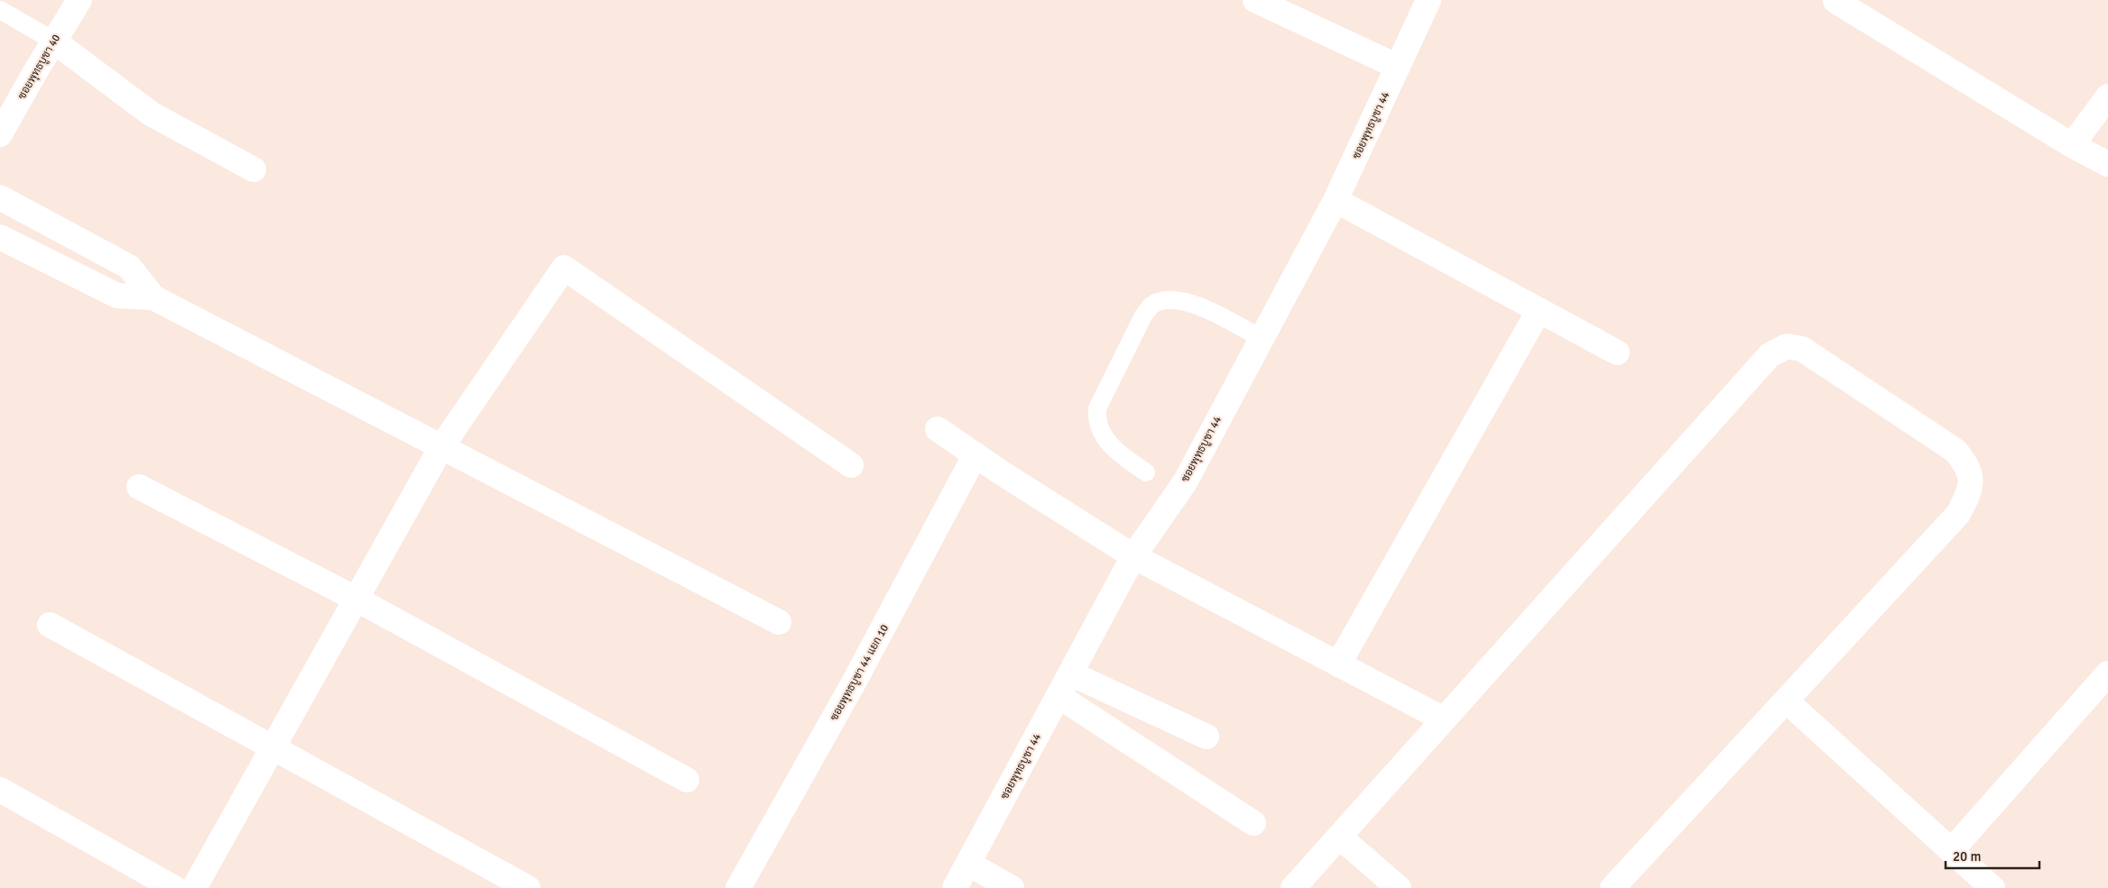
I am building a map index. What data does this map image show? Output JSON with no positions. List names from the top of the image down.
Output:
{
  "streets": {
    "street": ["ซอยพุทธบูชา 40", "ซอยพุทธบูชา 44", "ซอยพุทธบูชา 44 แยก 10"]
  },
  "scale_bar": "20 m"
}
